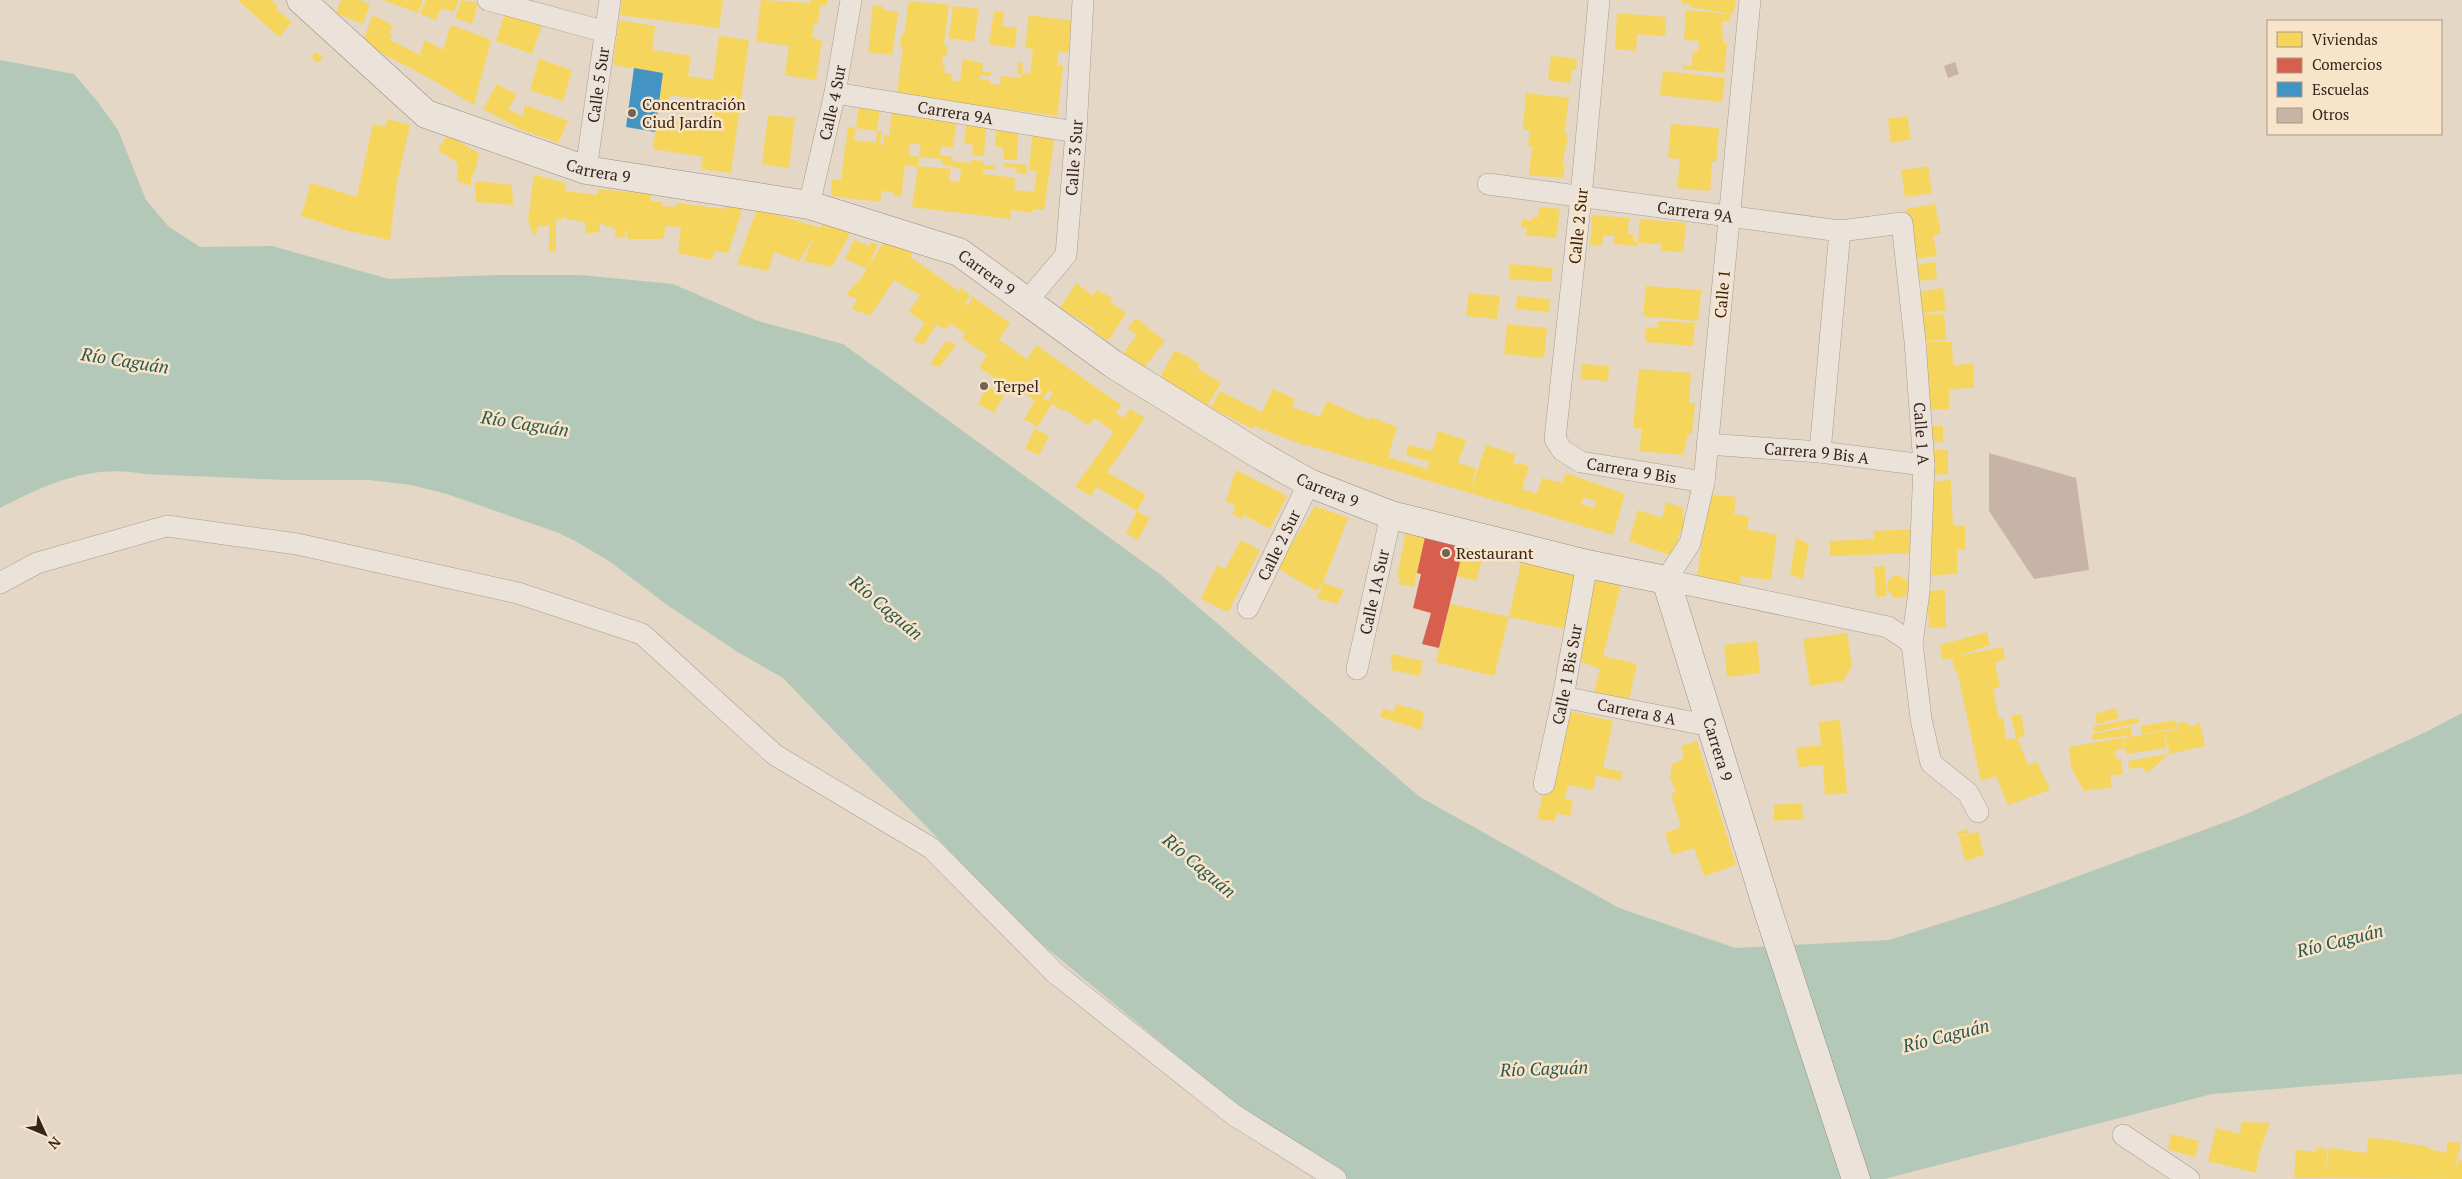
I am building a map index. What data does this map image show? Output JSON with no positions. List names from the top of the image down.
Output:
{
  "streets": {
    "main road": ["Carrera 9"],
    "street": [
      "Calle 5 Sur",
      "Calle 4 Sur",
      "Carrera 9A",
      "Calle 3 Sur",
      "Calle 2 Sur",
      "Calle 1",
      "Calle 1 A",
      "Carrera 9 Bis A",
      "Carrera 9 Bis",
      "Calle 1A Sur",
      "Calle 1 Bis Sur",
      "Carrera 8 A"
    ]
  },
  "crossings": [
    ["Calle 5 Sur", "Carrera 9"],
    ["Calle 4 Sur", "Carrera 9A"],
    ["Calle 4 Sur", "Carrera 9"],
    ["Carrera 9A", "Calle 3 Sur"],
    ["Carrera 9A", "Calle 2 Sur"],
    ["Carrera 9A", "Calle 1"],
    ["Carrera 9A", "Calle 1 A"],
    ["Calle 3 Sur", "Carrera 9"],
    ["Carrera 9", "Calle 2 Sur"],
    ["Carrera 9", "Calle 1"],
    ["Carrera 9", "Calle 1 A"],
    ["Carrera 9", "Calle 1A Sur"],
    ["Carrera 9", "Calle 1 Bis Sur"],
    ["Carrera 9", "Carrera 8 A"],
    ["Calle 2 Sur", "Carrera 9 Bis"],
    ["Calle 1", "Carrera 9 Bis A"],
    ["Calle 1", "Carrera 9 Bis"],
    ["Calle 1 A", "Carrera 9 Bis A"],
    ["Calle 1 Bis Sur", "Carrera 8 A"]
  ],
  "water": ["Río Caguán"],
  "places": ["Concentración Ciud Jardín", "Terpel", "Restaurant"],
  "legend": [
    "Viviendas",
    "Comercios",
    "Escuelas",
    "Otros"
  ],
  "north": "bottom right"
}
